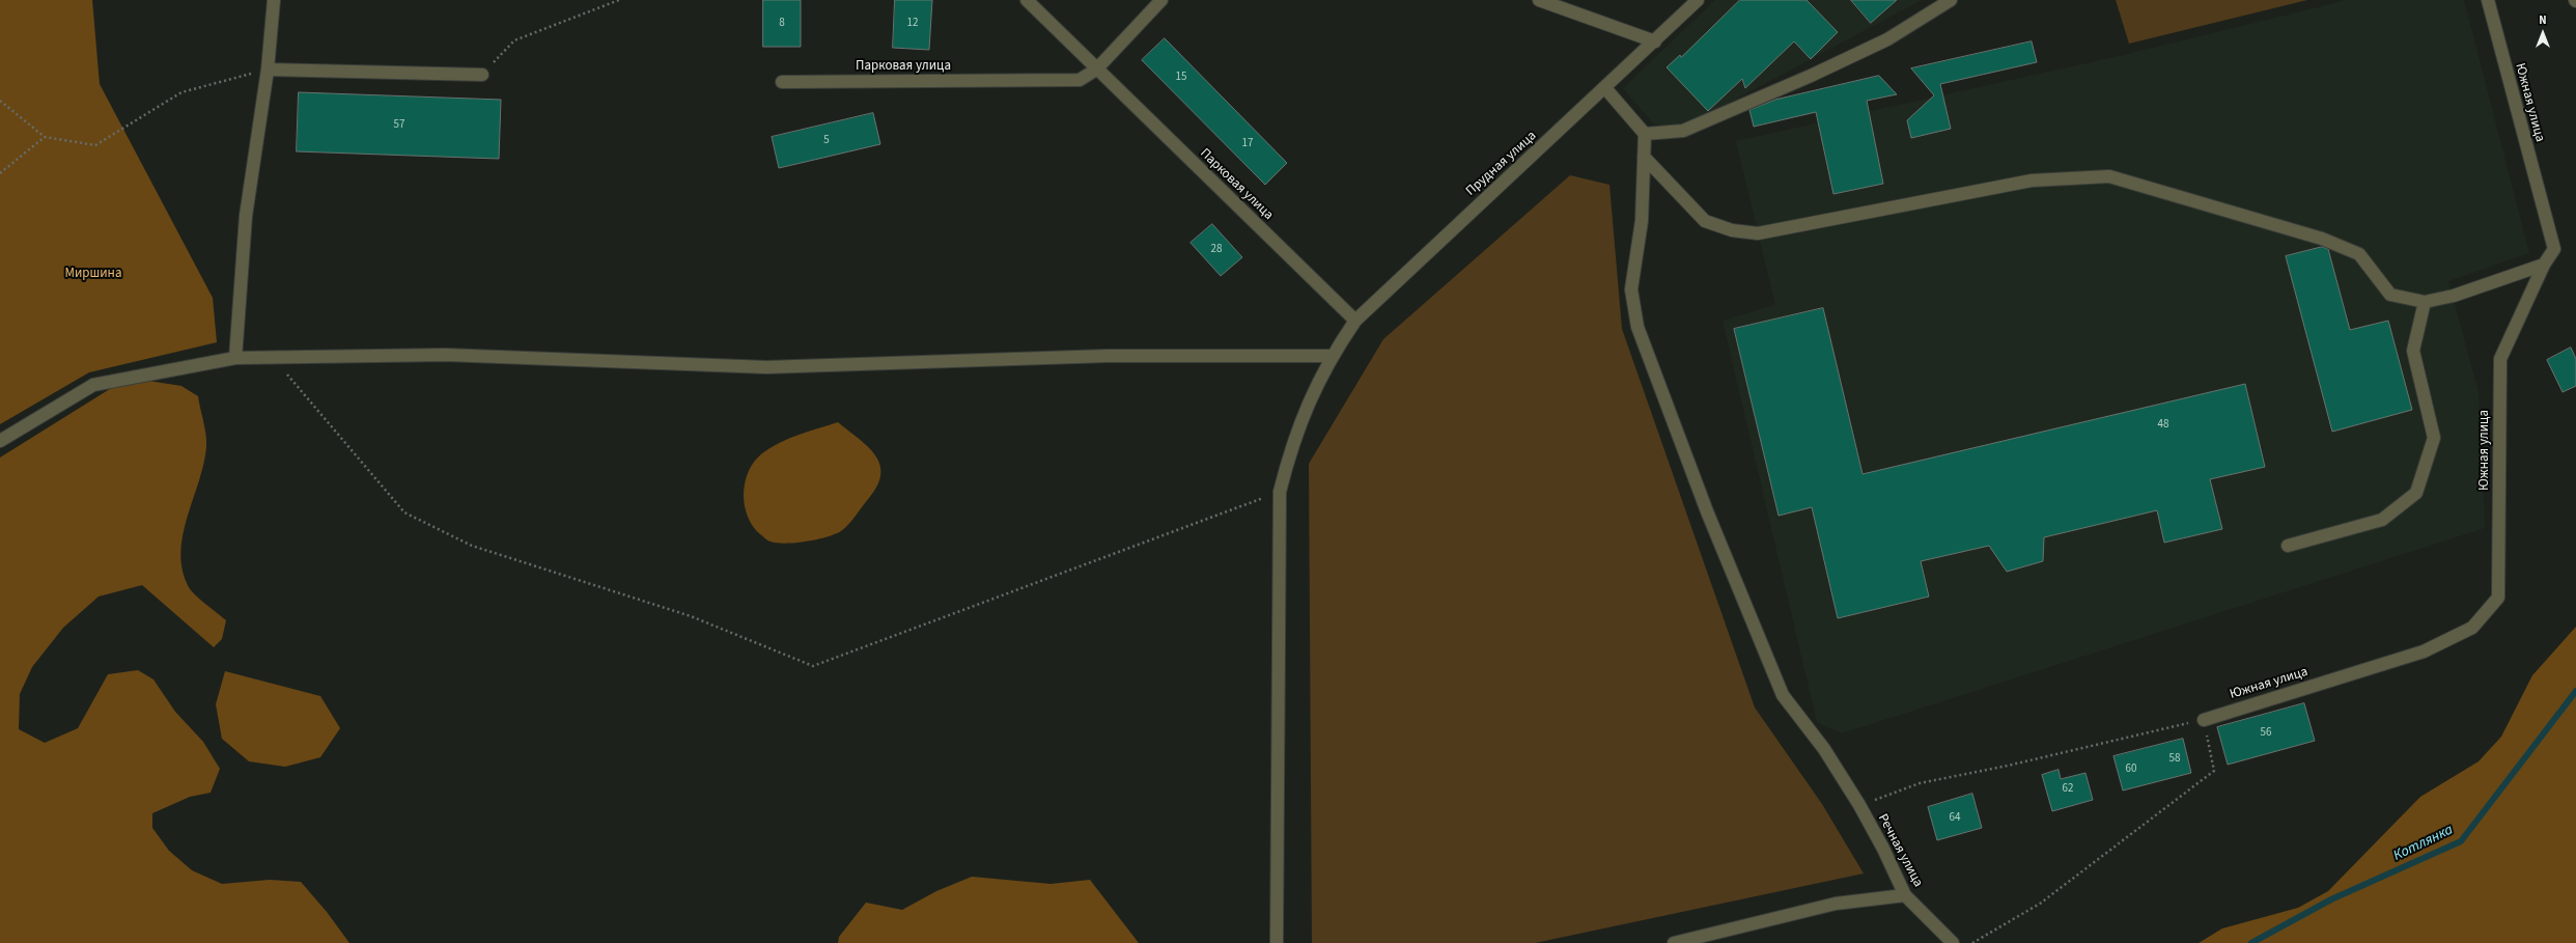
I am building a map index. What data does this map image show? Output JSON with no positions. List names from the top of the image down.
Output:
{
  "streets": {
    "street": [
      "Парковая улица",
      "Южная улица",
      "Прудная улица",
      "Речная улица"
    ]
  },
  "crossings": [
    ["Парковая улица", "Прудная улица"]
  ],
  "water": ["Котлянка"],
  "parks": ["Миршина"],
  "house_numbers": [
    "8",
    "12",
    "15",
    "57",
    "5",
    "17",
    "28",
    "48",
    "56",
    "58",
    "60",
    "62",
    "64"
  ],
  "north": "top"
}
